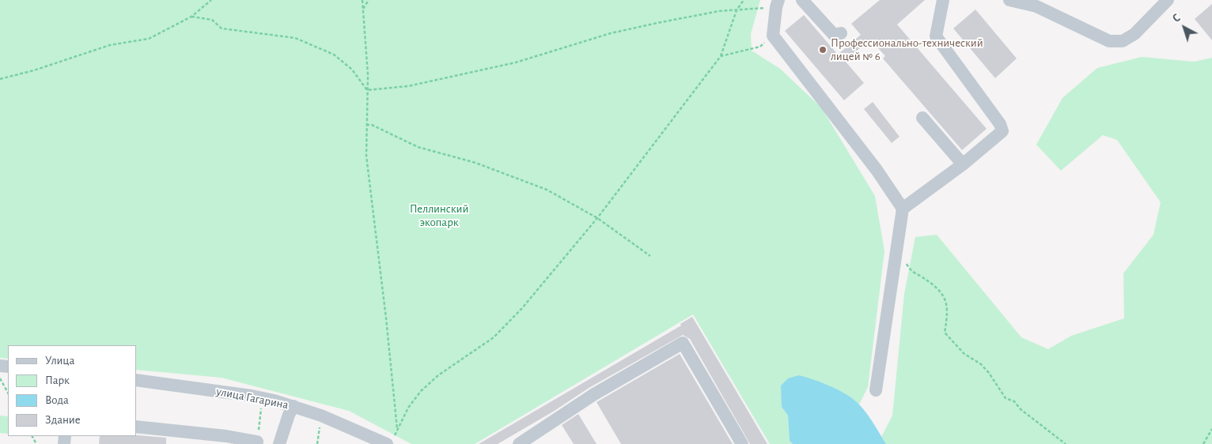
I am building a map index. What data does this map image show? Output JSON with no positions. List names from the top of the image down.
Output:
{
  "streets": {
    "street": ["улица Гагарина"]
  },
  "parks": ["Пеллинский экопарк"],
  "places": ["Профессионально-технический лицей № 6"],
  "legend": [
    "Улица",
    "Парк",
    "Вода",
    "Здание"
  ],
  "north": "top left"
}
